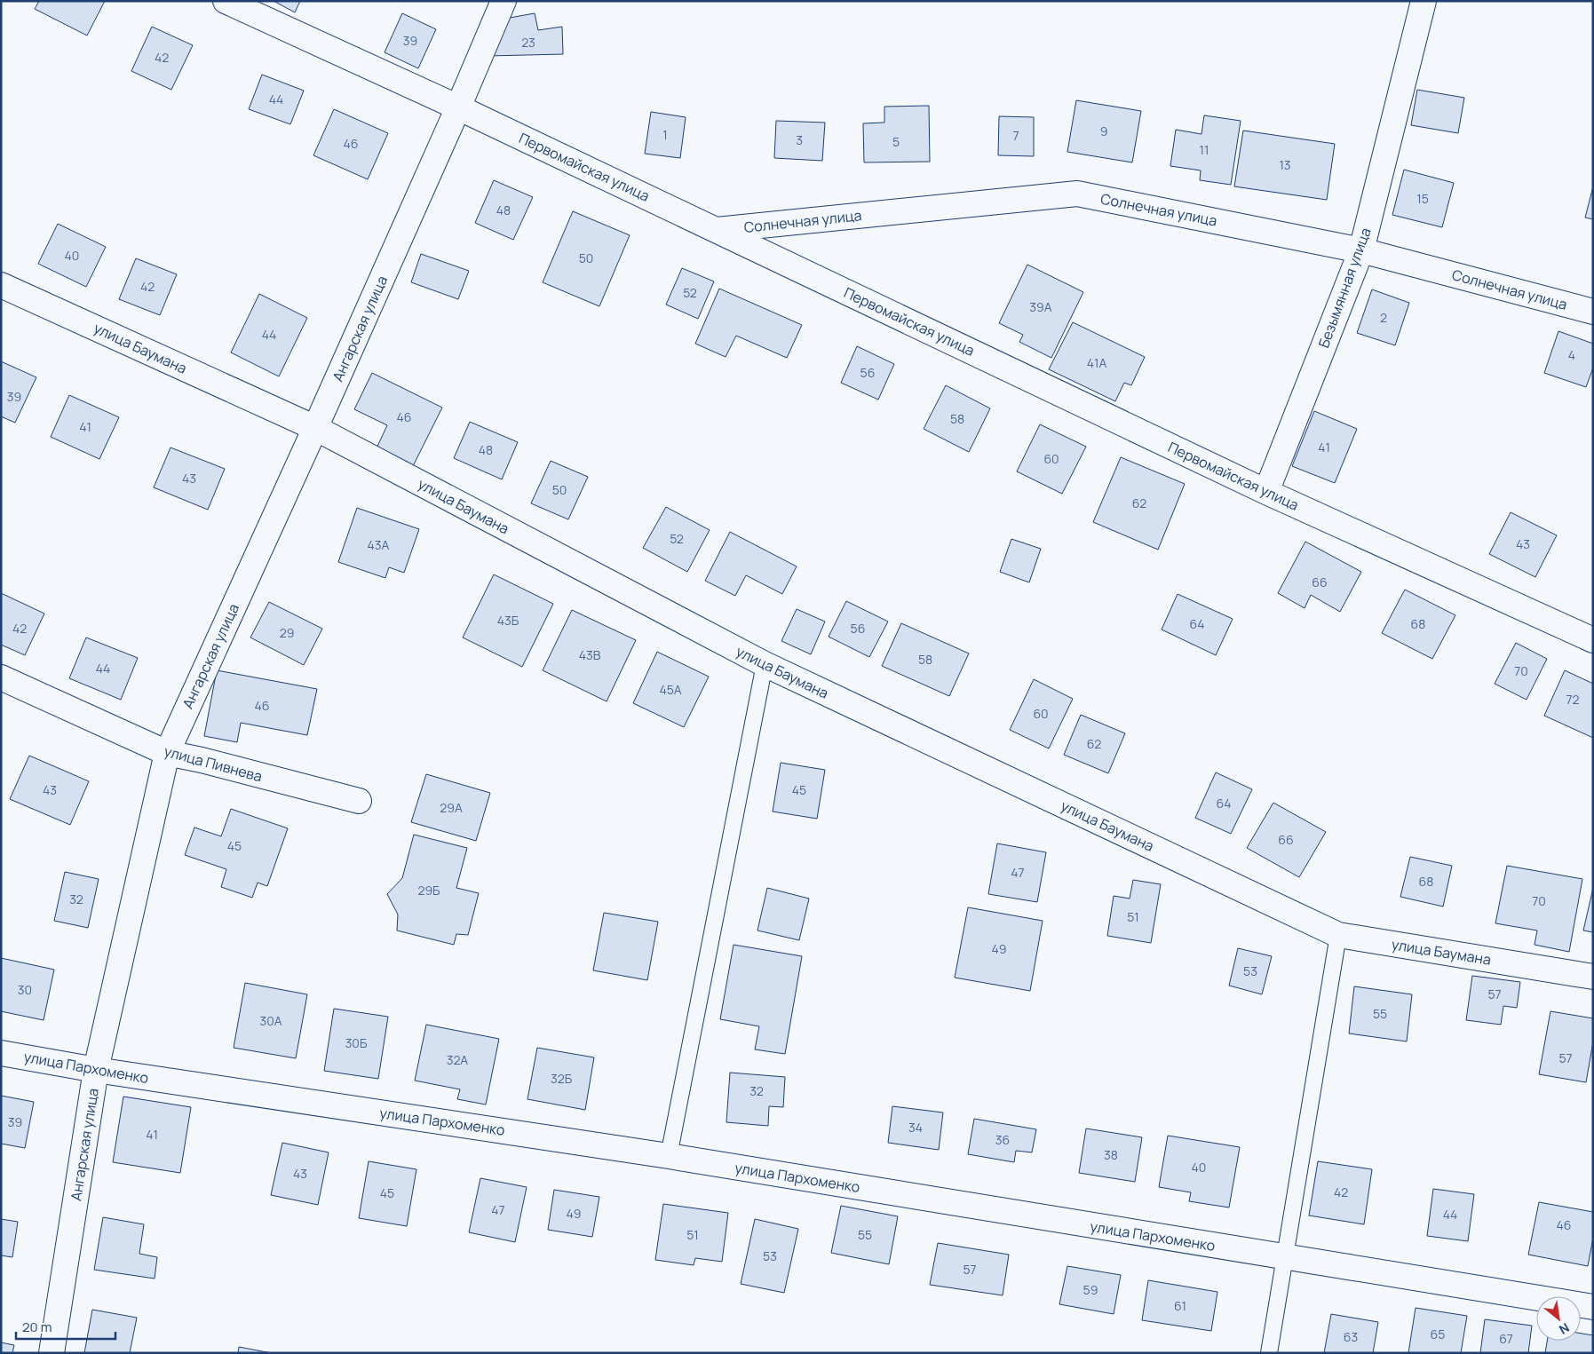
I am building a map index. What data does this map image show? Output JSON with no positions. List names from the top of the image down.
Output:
{
  "streets": {
    "street": [
      "Первомайская улица",
      "Солнечная улица",
      "Безымянная улица",
      "Ангарская улица",
      "улица Баумана",
      "улица Пивнева",
      "улица Пархоменко"
    ]
  },
  "crossings": [
    ["Первомайская улица", "Солнечная улица"],
    ["Первомайская улица", "Безымянная улица"],
    ["Первомайская улица", "Ангарская улица"],
    ["Солнечная улица", "Безымянная улица"],
    ["Ангарская улица", "улица Баумана"],
    ["Ангарская улица", "улица Пивнева"],
    ["Ангарская улица", "улица Пархоменко"]
  ],
  "house_numbers": [
    "39",
    "23",
    "42",
    "44",
    "9",
    "1",
    "7",
    "3",
    "5",
    "46",
    "11",
    "13",
    "15",
    "48",
    "40",
    "50",
    "42",
    "52",
    "39А",
    "2",
    "44",
    "4",
    "41А",
    "56",
    "39",
    "46",
    "58",
    "41",
    "41",
    "48",
    "60",
    "43",
    "50",
    "62",
    "52",
    "43",
    "43А",
    "66",
    "43Б",
    "64",
    "68",
    "42",
    "56",
    "29",
    "43В",
    "58",
    "44",
    "70",
    "45А",
    "72",
    "46",
    "60",
    "62",
    "43",
    "45",
    "64",
    "29А",
    "66",
    "45",
    "47",
    "68",
    "29Б",
    "32",
    "70",
    "51",
    "49",
    "53",
    "30",
    "57",
    "55",
    "30А",
    "30Б",
    "57",
    "32А",
    "32Б",
    "32",
    "39",
    "34",
    "41",
    "36",
    "38",
    "40",
    "43",
    "42",
    "45",
    "47",
    "49",
    "44",
    "46",
    "51",
    "55",
    "53",
    "57",
    "59",
    "61",
    "65",
    "63",
    "67"
  ],
  "scale_bar": "20 m",
  "north": "bottom right"
}
